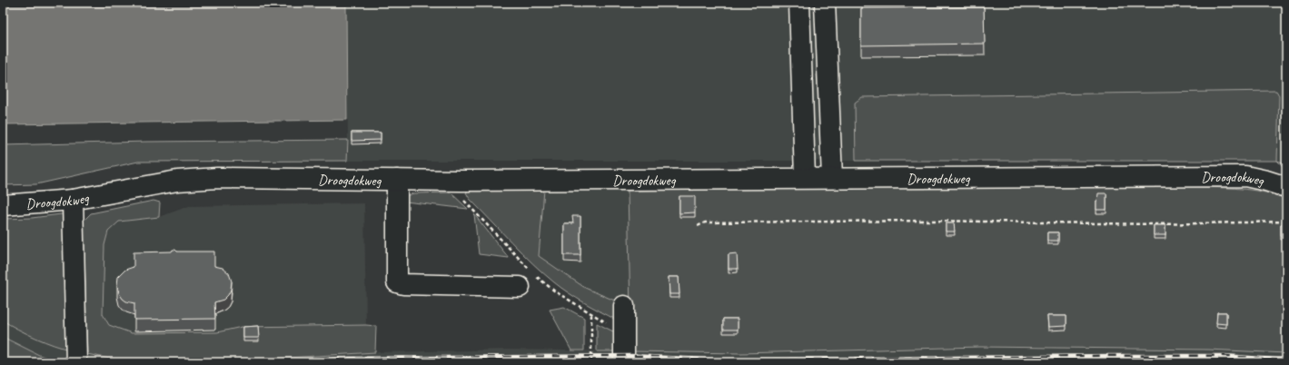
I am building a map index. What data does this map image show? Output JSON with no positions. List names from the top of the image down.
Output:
{
  "streets": {
    "street": ["Droogdokweg"]
  }
}
